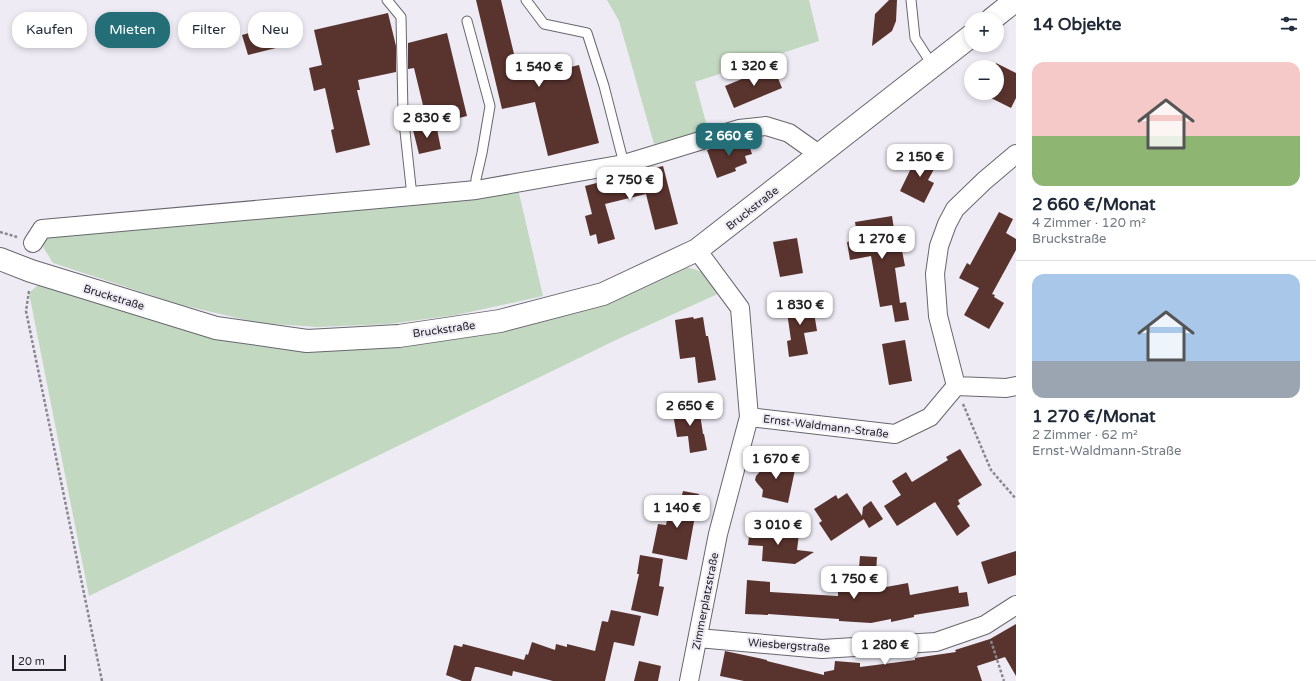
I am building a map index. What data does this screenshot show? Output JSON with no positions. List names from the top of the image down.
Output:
{
  "streets": {
    "street": [
      "Bruckstraße",
      "Ernst-Waldmann-Straße",
      "Zimmerplatzstraße",
      "Wiesbergstraße"
    ]
  },
  "crossings": [
    ["Bruckstraße", "Zimmerplatzstraße"],
    ["Ernst-Waldmann-Straße", "Zimmerplatzstraße"],
    ["Zimmerplatzstraße", "Wiesbergstraße"]
  ],
  "scale_bar": "20 m",
  "page": {
    "heading": "14 Objekte",
    "map_buttons": ["+", "−"],
    "chip": [
      "Kaufen",
      "Mieten",
      "Filter",
      "Neu"
    ],
    "list": [
      {
        "name": "2 660 €/Monat",
        "note": "4 Zimmer · 120 m² · Bruckstraße"
      },
      {
        "name": "1 270 €/Monat",
        "note": "2 Zimmer · 62 m² · Ernst-Waldmann-Straße"
      }
    ],
    "price": [
      "1 320 €",
      "1 540 €",
      "2 830 €",
      "2 660 €",
      "2 150 €",
      "2 750 €",
      "1 270 €",
      "1 830 €",
      "2 650 €",
      "1 670 €",
      "1 140 €",
      "3 010 €",
      "1 750 €",
      "1 280 €"
    ],
    "scale": "20 m"
  }
}
